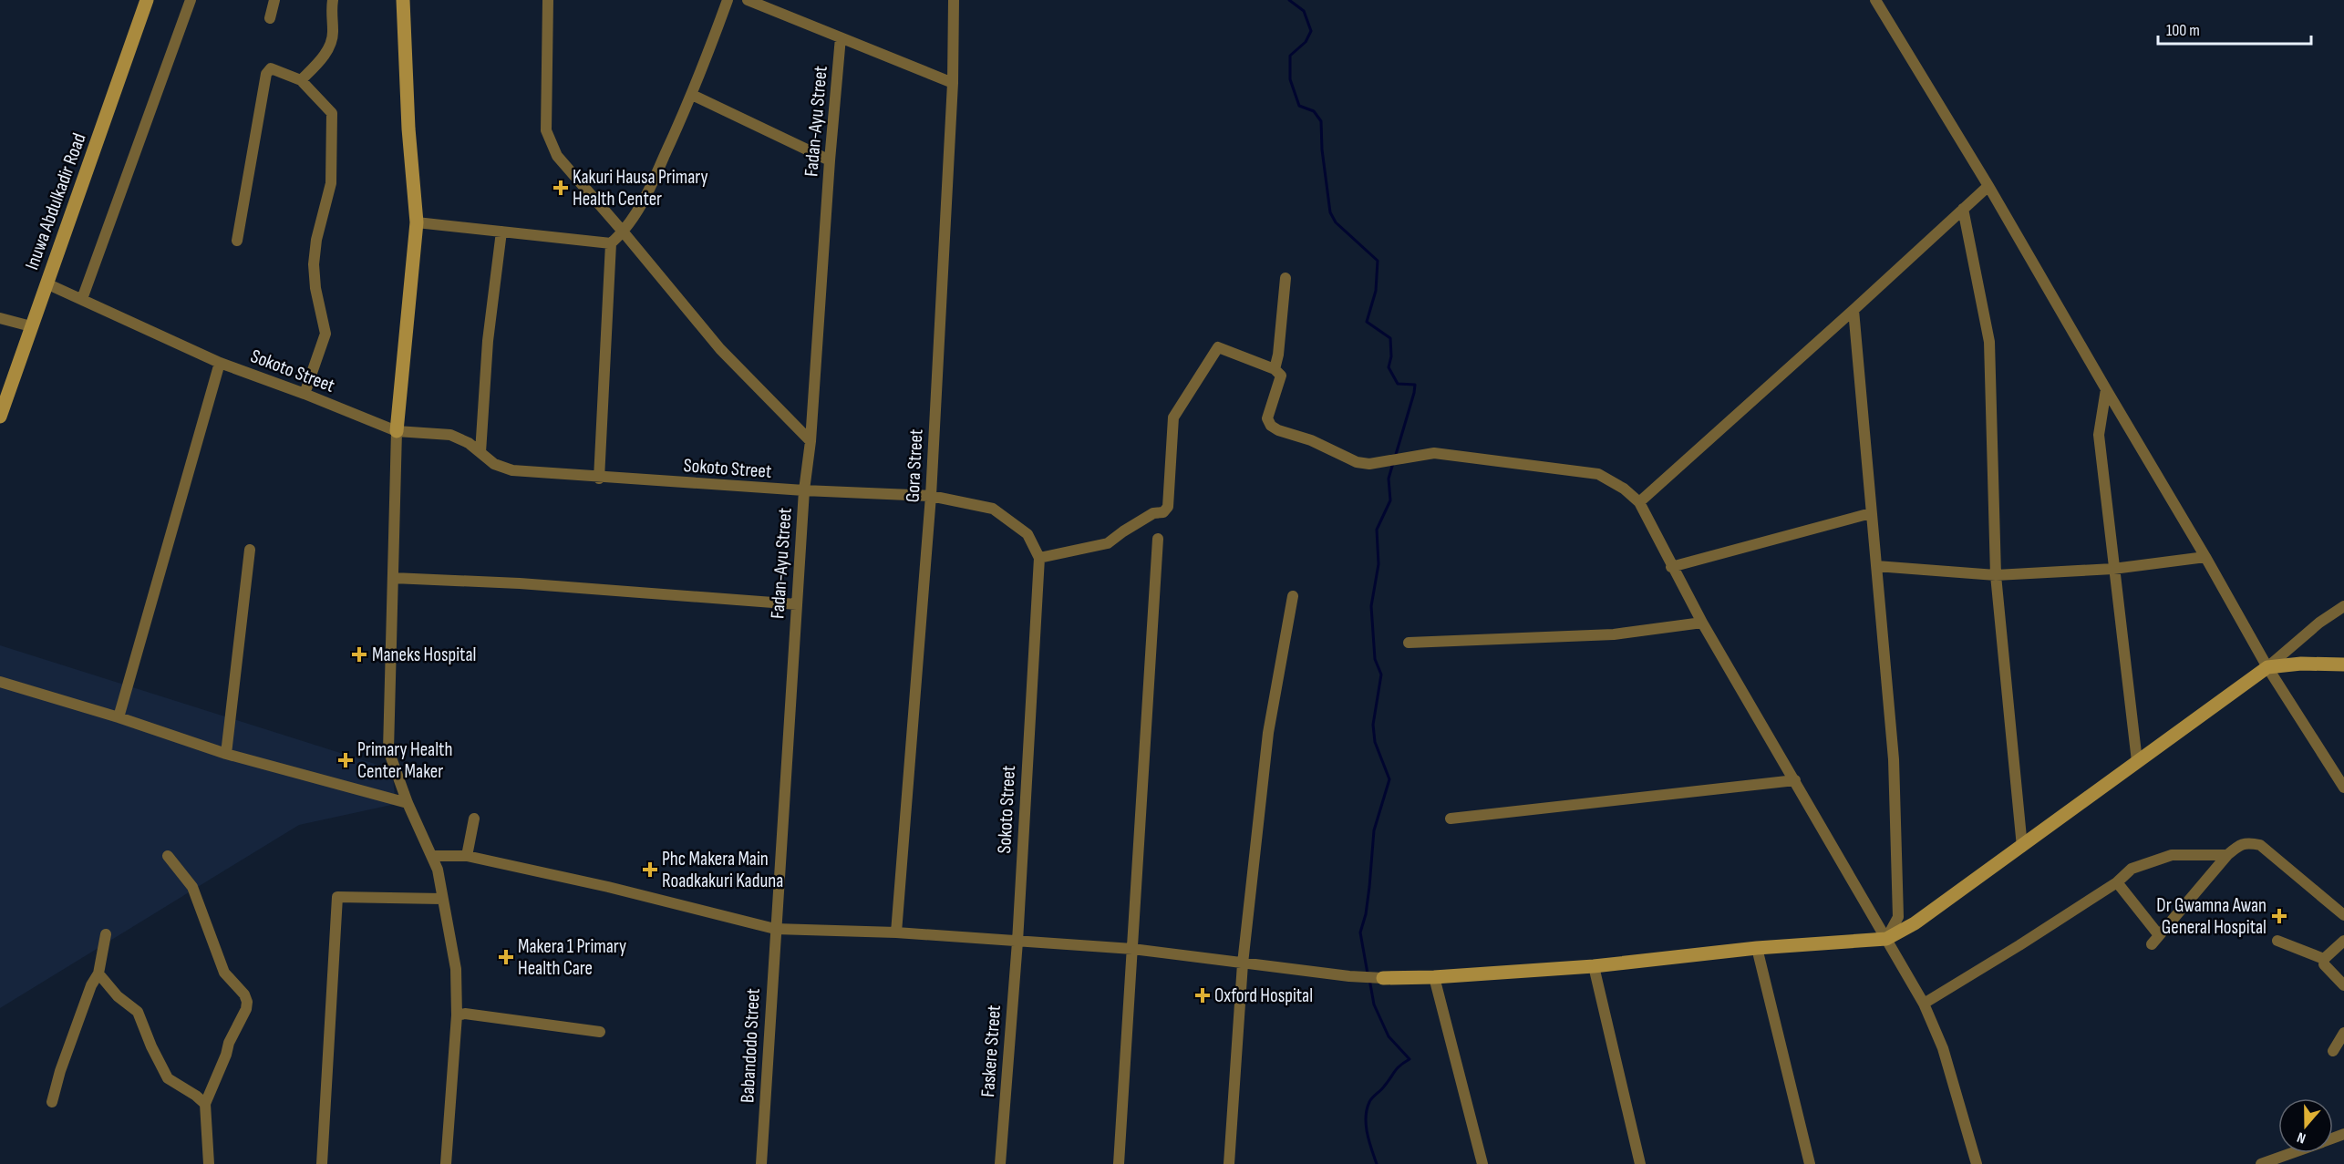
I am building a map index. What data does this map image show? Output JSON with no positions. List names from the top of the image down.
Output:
{
  "streets": {
    "main road": ["Inuwa Abdulkadir Road"],
    "street": [
      "Fadan-Ayu Street",
      "Sokoto Street",
      "Gora Street",
      "Babandodo Street",
      "Faskere Street"
    ]
  },
  "crossings": [
    ["Fadan-Ayu Street", "Sokoto Street"],
    ["Fadan-Ayu Street", "Babandodo Street"],
    ["Inuwa Abdulkadir Road", "Sokoto Street"],
    ["Sokoto Street", "Gora Street"],
    ["Sokoto Street", "Faskere Street"]
  ],
  "places": {
    "health": [
      "Kakuri Hausa Primary Health Center",
      "Maneks Hospital",
      "Primary Health Center Maker",
      "Phc Makera Main Roadkakuri Kaduna",
      "Dr Gwamna Awan General Hospital",
      "Makera 1 Primary Health Care",
      "Oxford Hospital"
    ]
  },
  "scale_bar": "100 m",
  "north": "bottom"
}
